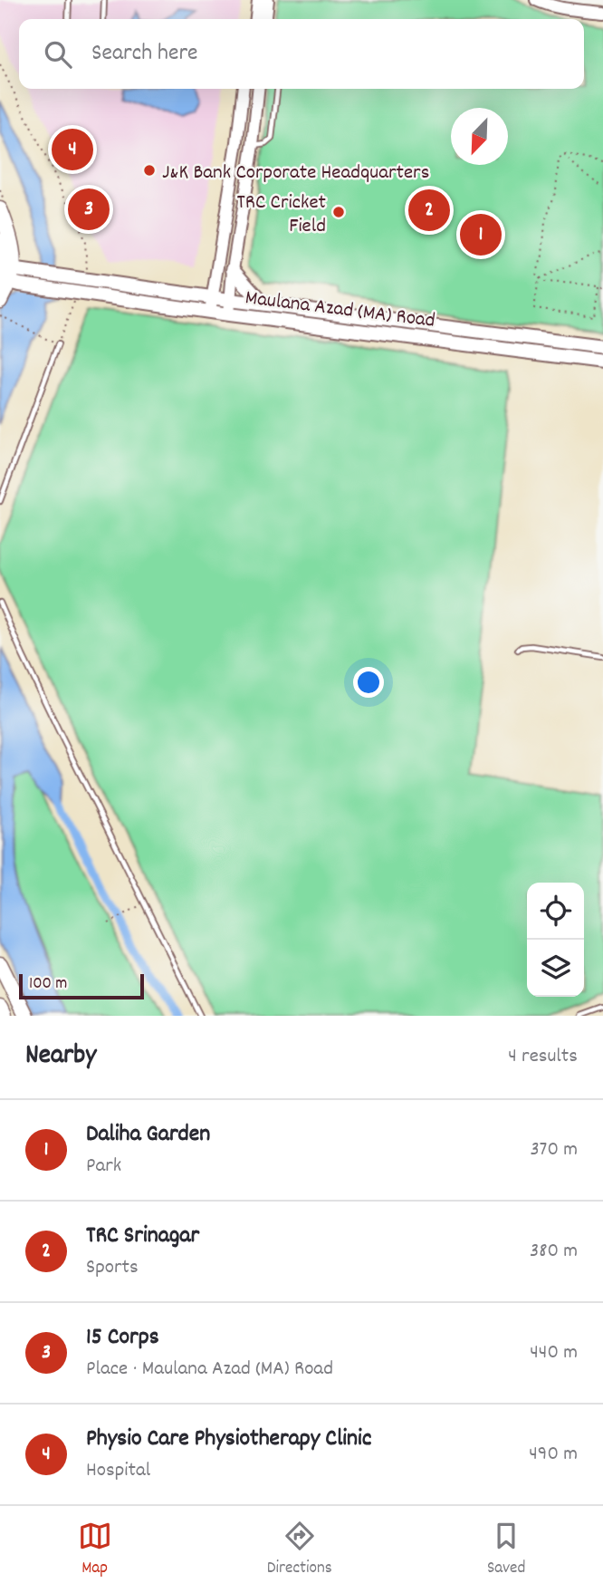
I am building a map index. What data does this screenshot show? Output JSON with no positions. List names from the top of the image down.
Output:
{
  "streets": {
    "main road": ["Maulana Azad (MA) Road"]
  },
  "places": ["J&K Bank Corporate Headquarters", "TRC Cricket Field"],
  "scale_bar": "100 m",
  "north": "bottom left",
  "page": {
    "search": "Search here",
    "pins": [
      "4",
      "3",
      "2",
      "1"
    ],
    "scale": "100 m",
    "heading": ["Nearby", "4 results"],
    "list": [
      {
        "mark": "1",
        "name": "Daliha Garden",
        "note": "Park",
        "value": "370 m"
      },
      {
        "mark": "2",
        "name": "TRC Srinagar",
        "note": "Sports",
        "value": "380 m"
      },
      {
        "mark": "3",
        "name": "15 Corps",
        "note": "Place · Maulana Azad (MA) Road",
        "value": "440 m"
      },
      {
        "mark": "4",
        "name": "Physio Care Physiotherapy Clinic",
        "note": "Hospital",
        "value": "490 m"
      }
    ],
    "nav": ["Map", "Directions", "Saved"]
  }
}
